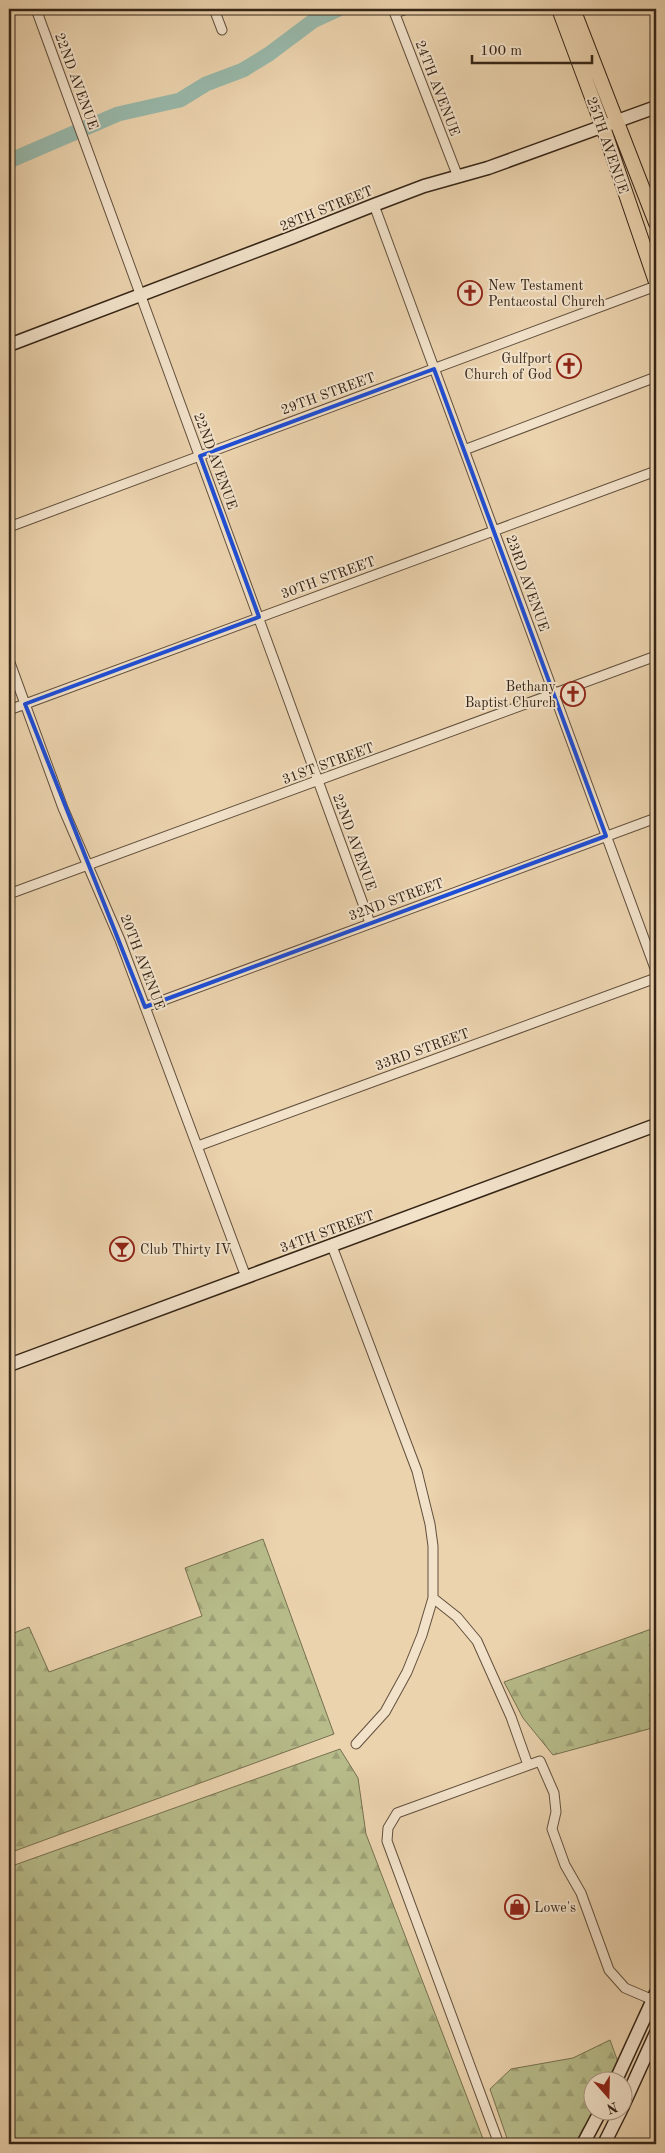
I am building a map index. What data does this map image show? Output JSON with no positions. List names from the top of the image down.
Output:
{
  "streets": {
    "main road": ["25TH AVENUE"],
    "street": [
      "22ND AVENUE",
      "24TH AVENUE",
      "28TH STREET",
      "29TH STREET",
      "30TH STREET",
      "23RD AVENUE",
      "31ST STREET",
      "32ND STREET",
      "20TH AVENUE",
      "33RD STREET",
      "34TH STREET"
    ]
  },
  "crossings": [
    ["22ND AVENUE", "28TH STREET"],
    ["22ND AVENUE", "29TH STREET"],
    ["22ND AVENUE", "30TH STREET"],
    ["22ND AVENUE", "31ST STREET"],
    ["22ND AVENUE", "32ND STREET"],
    ["24TH AVENUE", "28TH STREET"],
    ["25TH AVENUE", "28TH STREET"],
    ["28TH STREET", "23RD AVENUE"],
    ["29TH STREET", "23RD AVENUE"],
    ["30TH STREET", "23RD AVENUE"],
    ["30TH STREET", "20TH AVENUE"],
    ["23RD AVENUE", "31ST STREET"],
    ["23RD AVENUE", "32ND STREET"],
    ["31ST STREET", "20TH AVENUE"],
    ["32ND STREET", "20TH AVENUE"],
    ["20TH AVENUE", "33RD STREET"],
    ["20TH AVENUE", "34TH STREET"]
  ],
  "places": {
    "church": ["New Testament Pentacostal Church", "Gulfport Church of God", "Bethany Baptist Church"],
    "bar": ["Club Thirty IV"],
    "shop": ["Lowe's"]
  },
  "scale_bar": "100 m",
  "north": "bottom"
}
